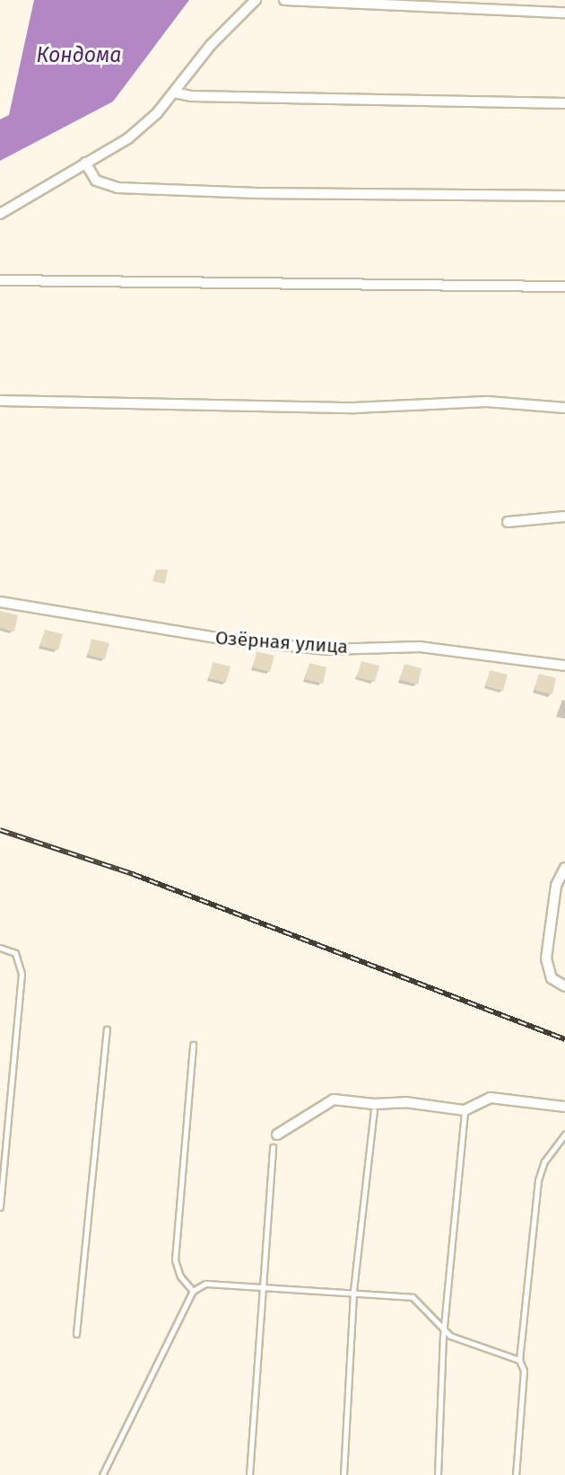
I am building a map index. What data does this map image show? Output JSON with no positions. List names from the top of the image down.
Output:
{
  "streets": {
    "street": ["Озёрная улица"]
  },
  "water": ["Кондома"]
}
